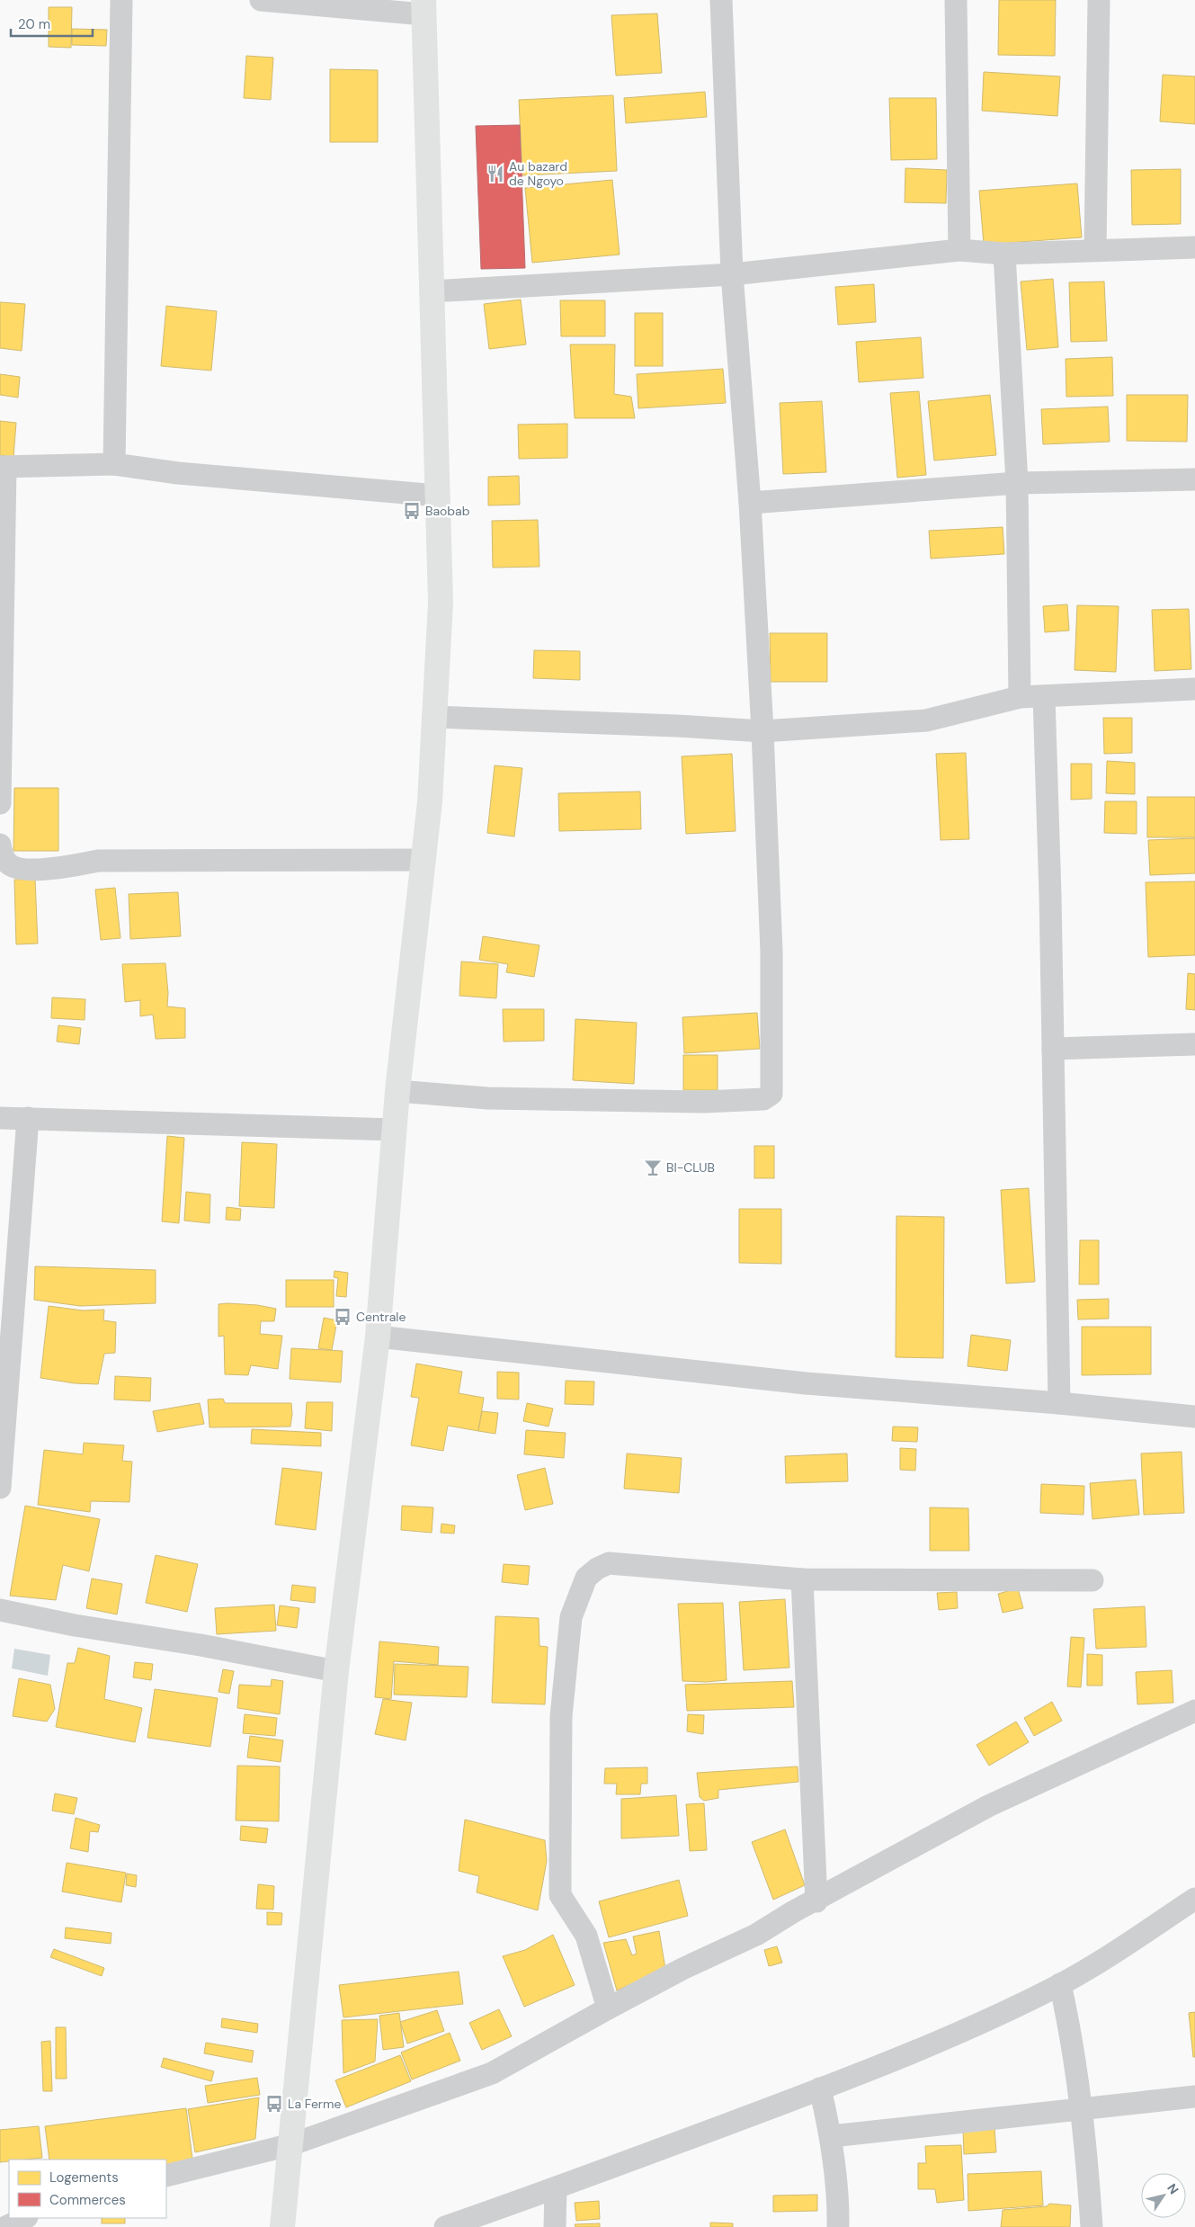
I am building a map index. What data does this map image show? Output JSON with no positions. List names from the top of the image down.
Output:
{
  "places": {
    "restaurant": ["Au bazard de Ngoyo"],
    "bus stop": ["Baobab", "Centrale", "La Ferme"],
    "bar": ["BI-CLUB"]
  },
  "legend": ["Logements", "Commerces"],
  "scale_bar": "20 m",
  "north": "top right"
}
